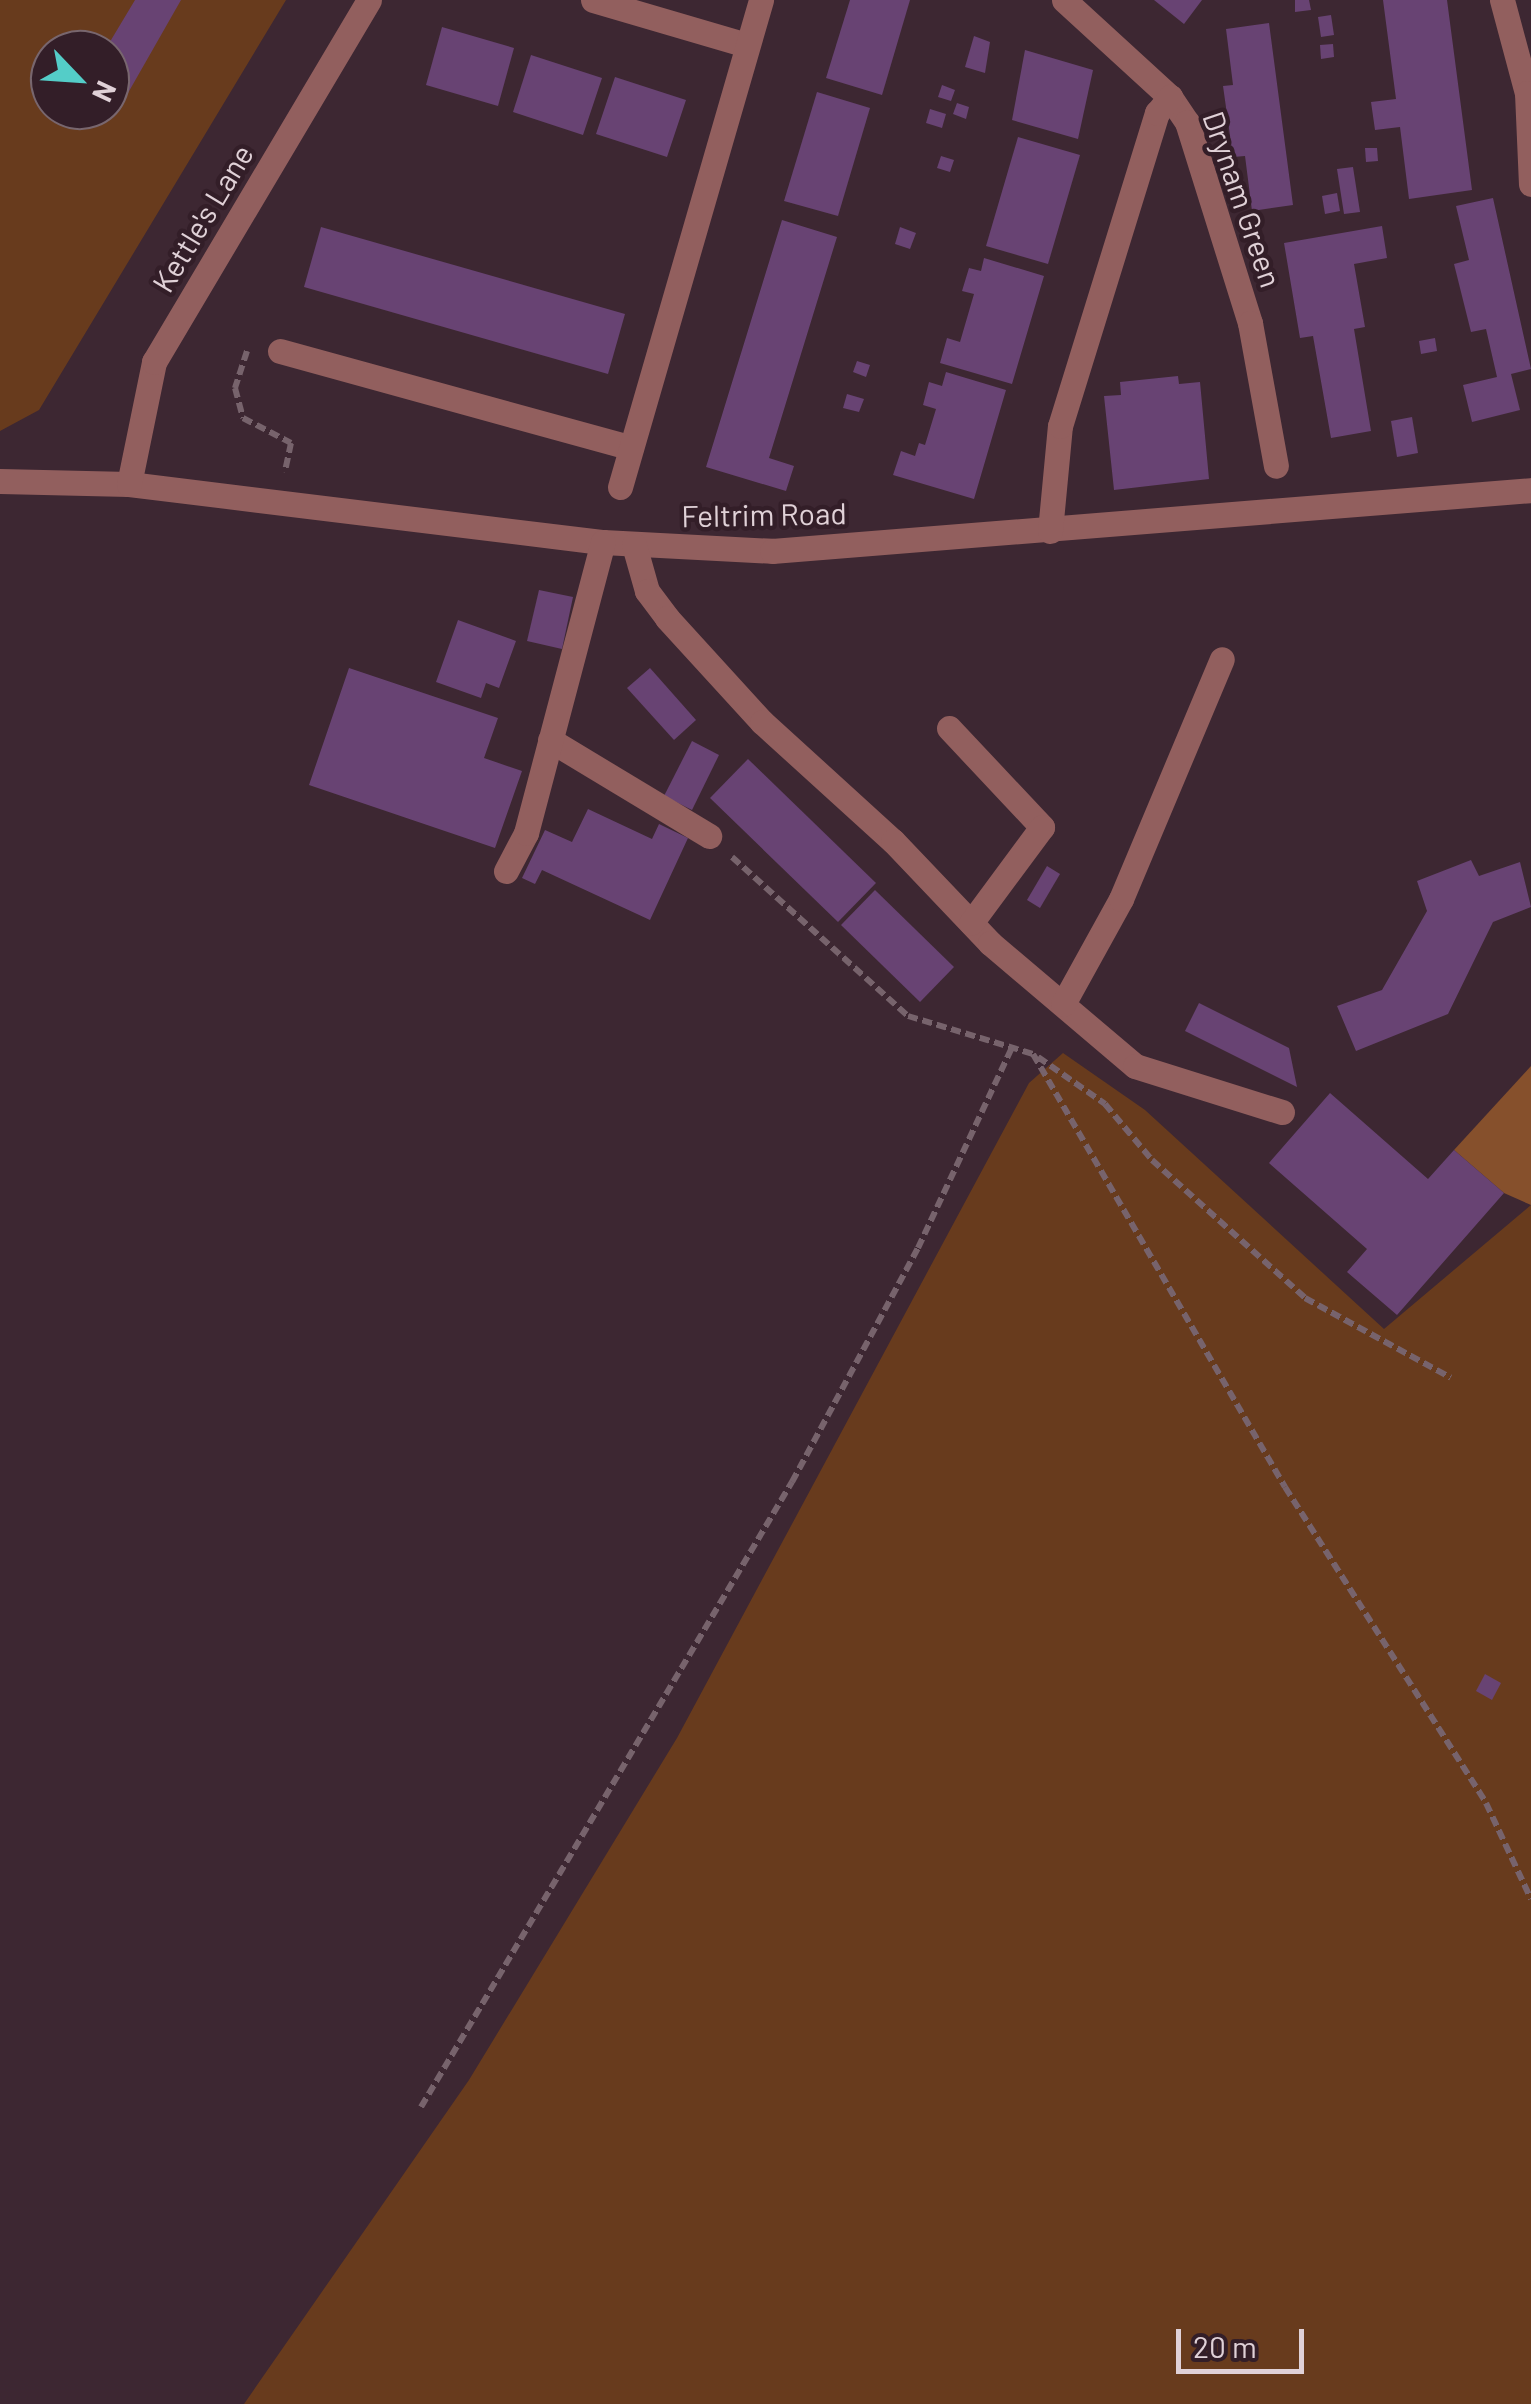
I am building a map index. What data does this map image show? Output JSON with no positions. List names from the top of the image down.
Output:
{
  "streets": {
    "street": ["Drynam Green", "Kettle's Lane", "Feltrim Road"]
  },
  "crossings": [
    ["Kettle's Lane", "Feltrim Road"]
  ],
  "scale_bar": "20 m",
  "north": "bottom right"
}
